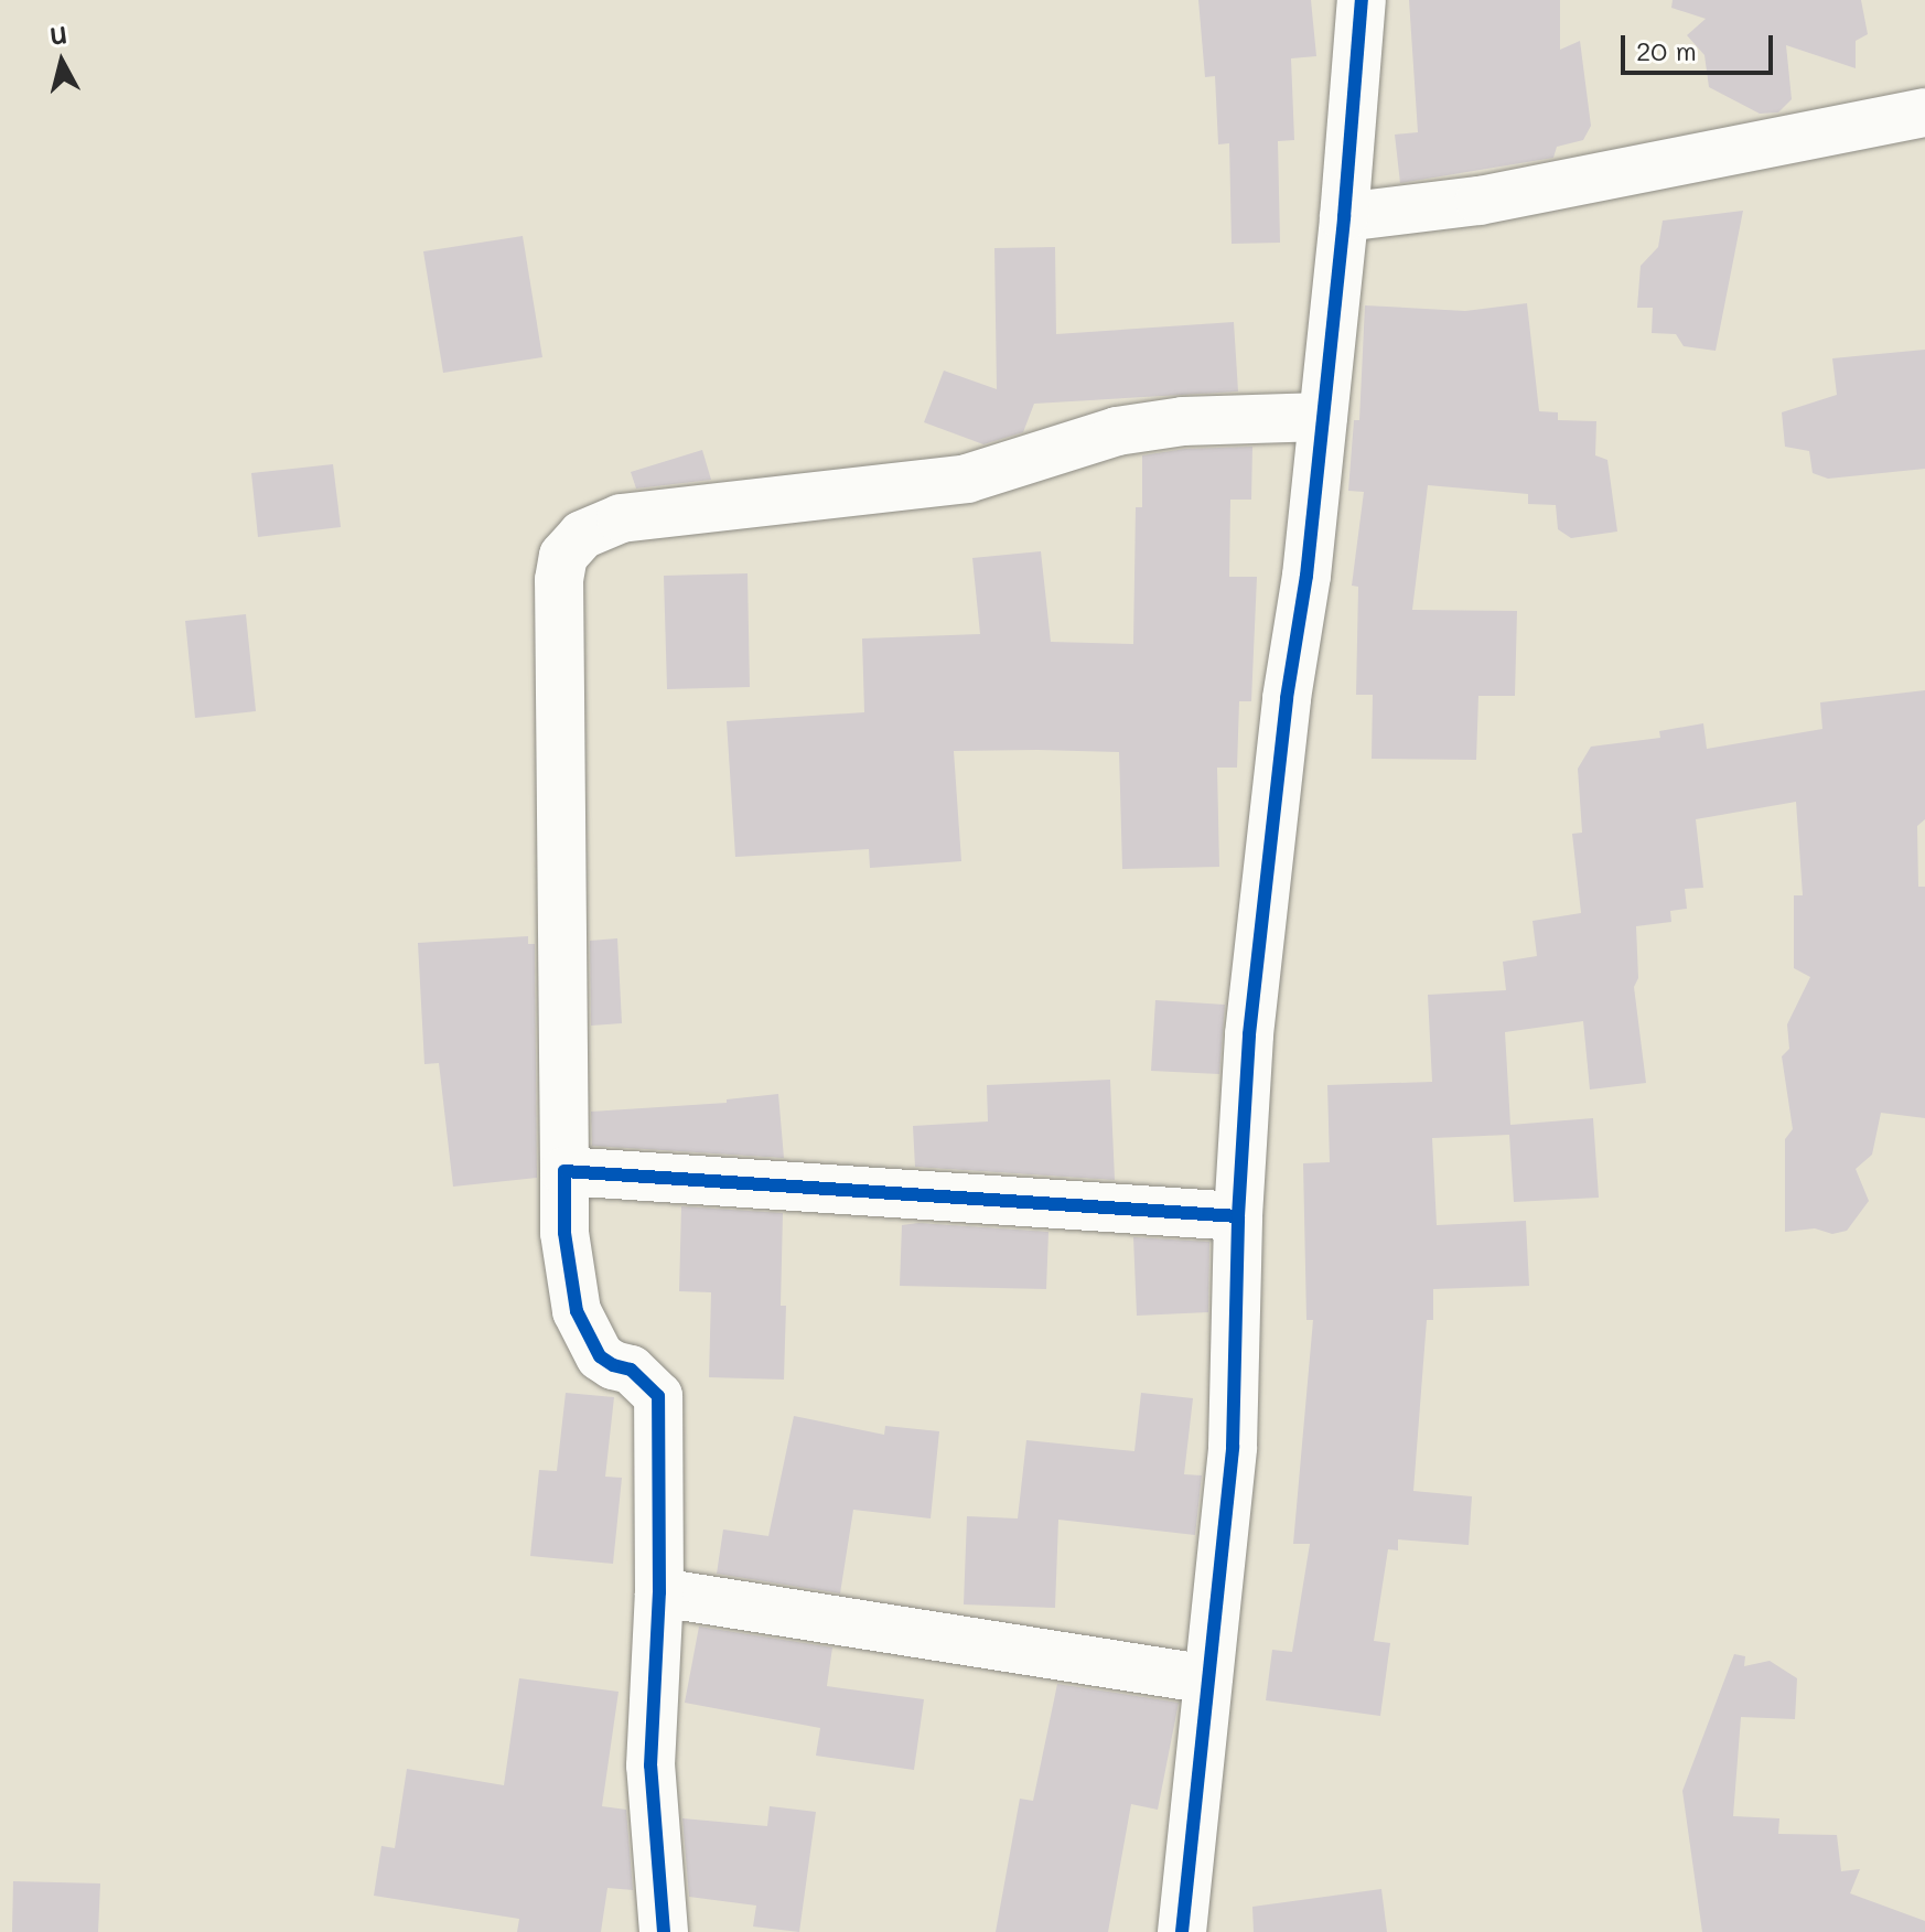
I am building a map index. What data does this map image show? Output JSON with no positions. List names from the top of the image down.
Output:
{
  "scale_bar": "20 m",
  "north": "top"
}
